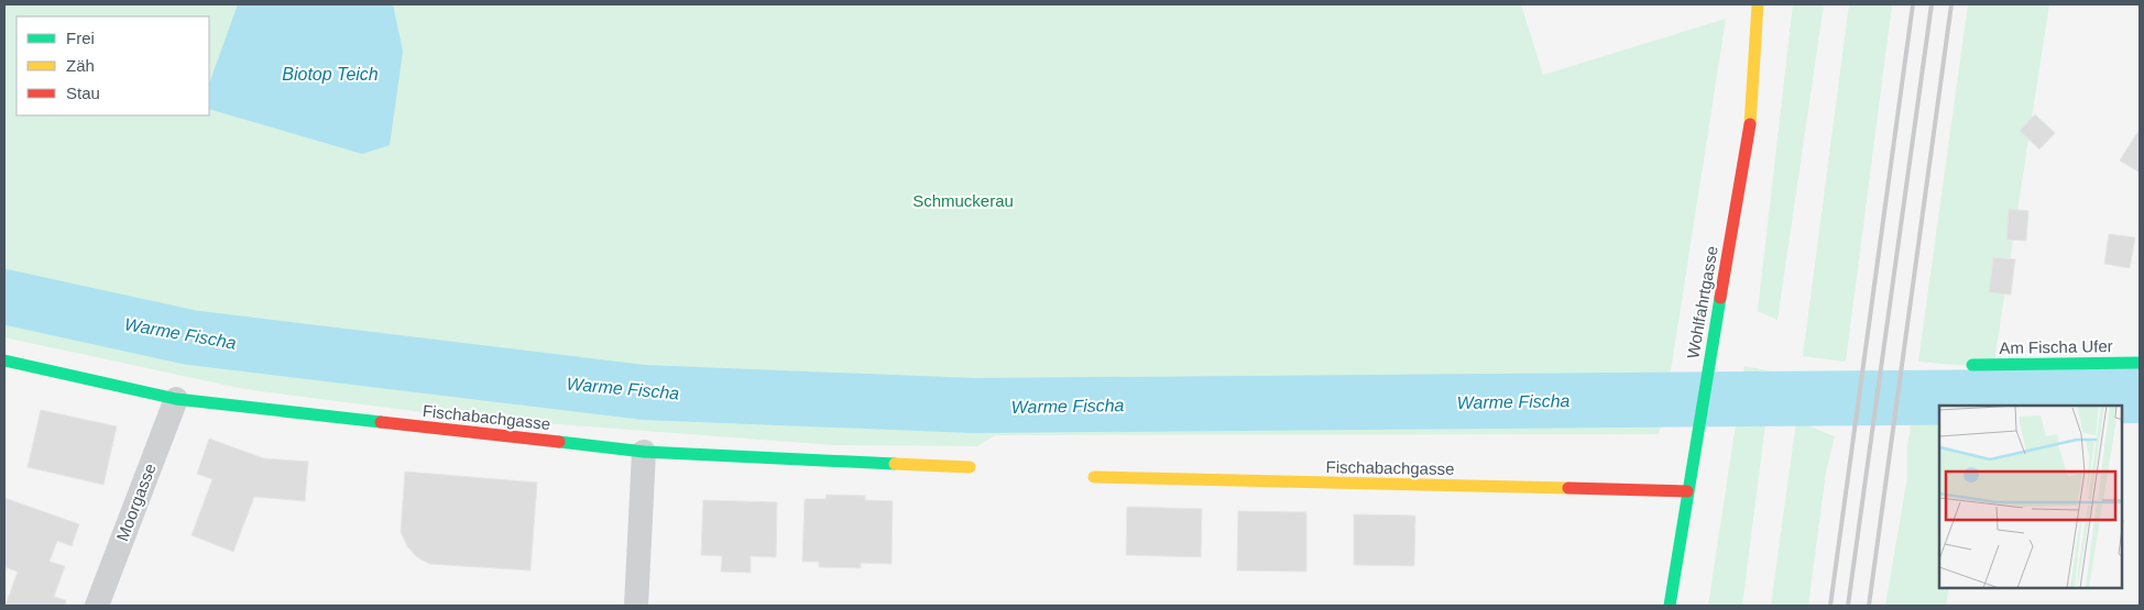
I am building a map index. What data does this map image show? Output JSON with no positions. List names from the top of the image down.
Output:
{
  "streets": {
    "street": [
      "Wohlfahrtgasse",
      "Am Fischa Ufer",
      "Fischabachgasse",
      "Moorgasse"
    ]
  },
  "crossings": [
    ["Wohlfahrtgasse", "Fischabachgasse"],
    ["Fischabachgasse", "Moorgasse"]
  ],
  "water": ["Biotop Teich", "Warme Fischa"],
  "parks": ["Schmuckerau"],
  "legend": ["Frei", "Zäh", "Stau"]
}
